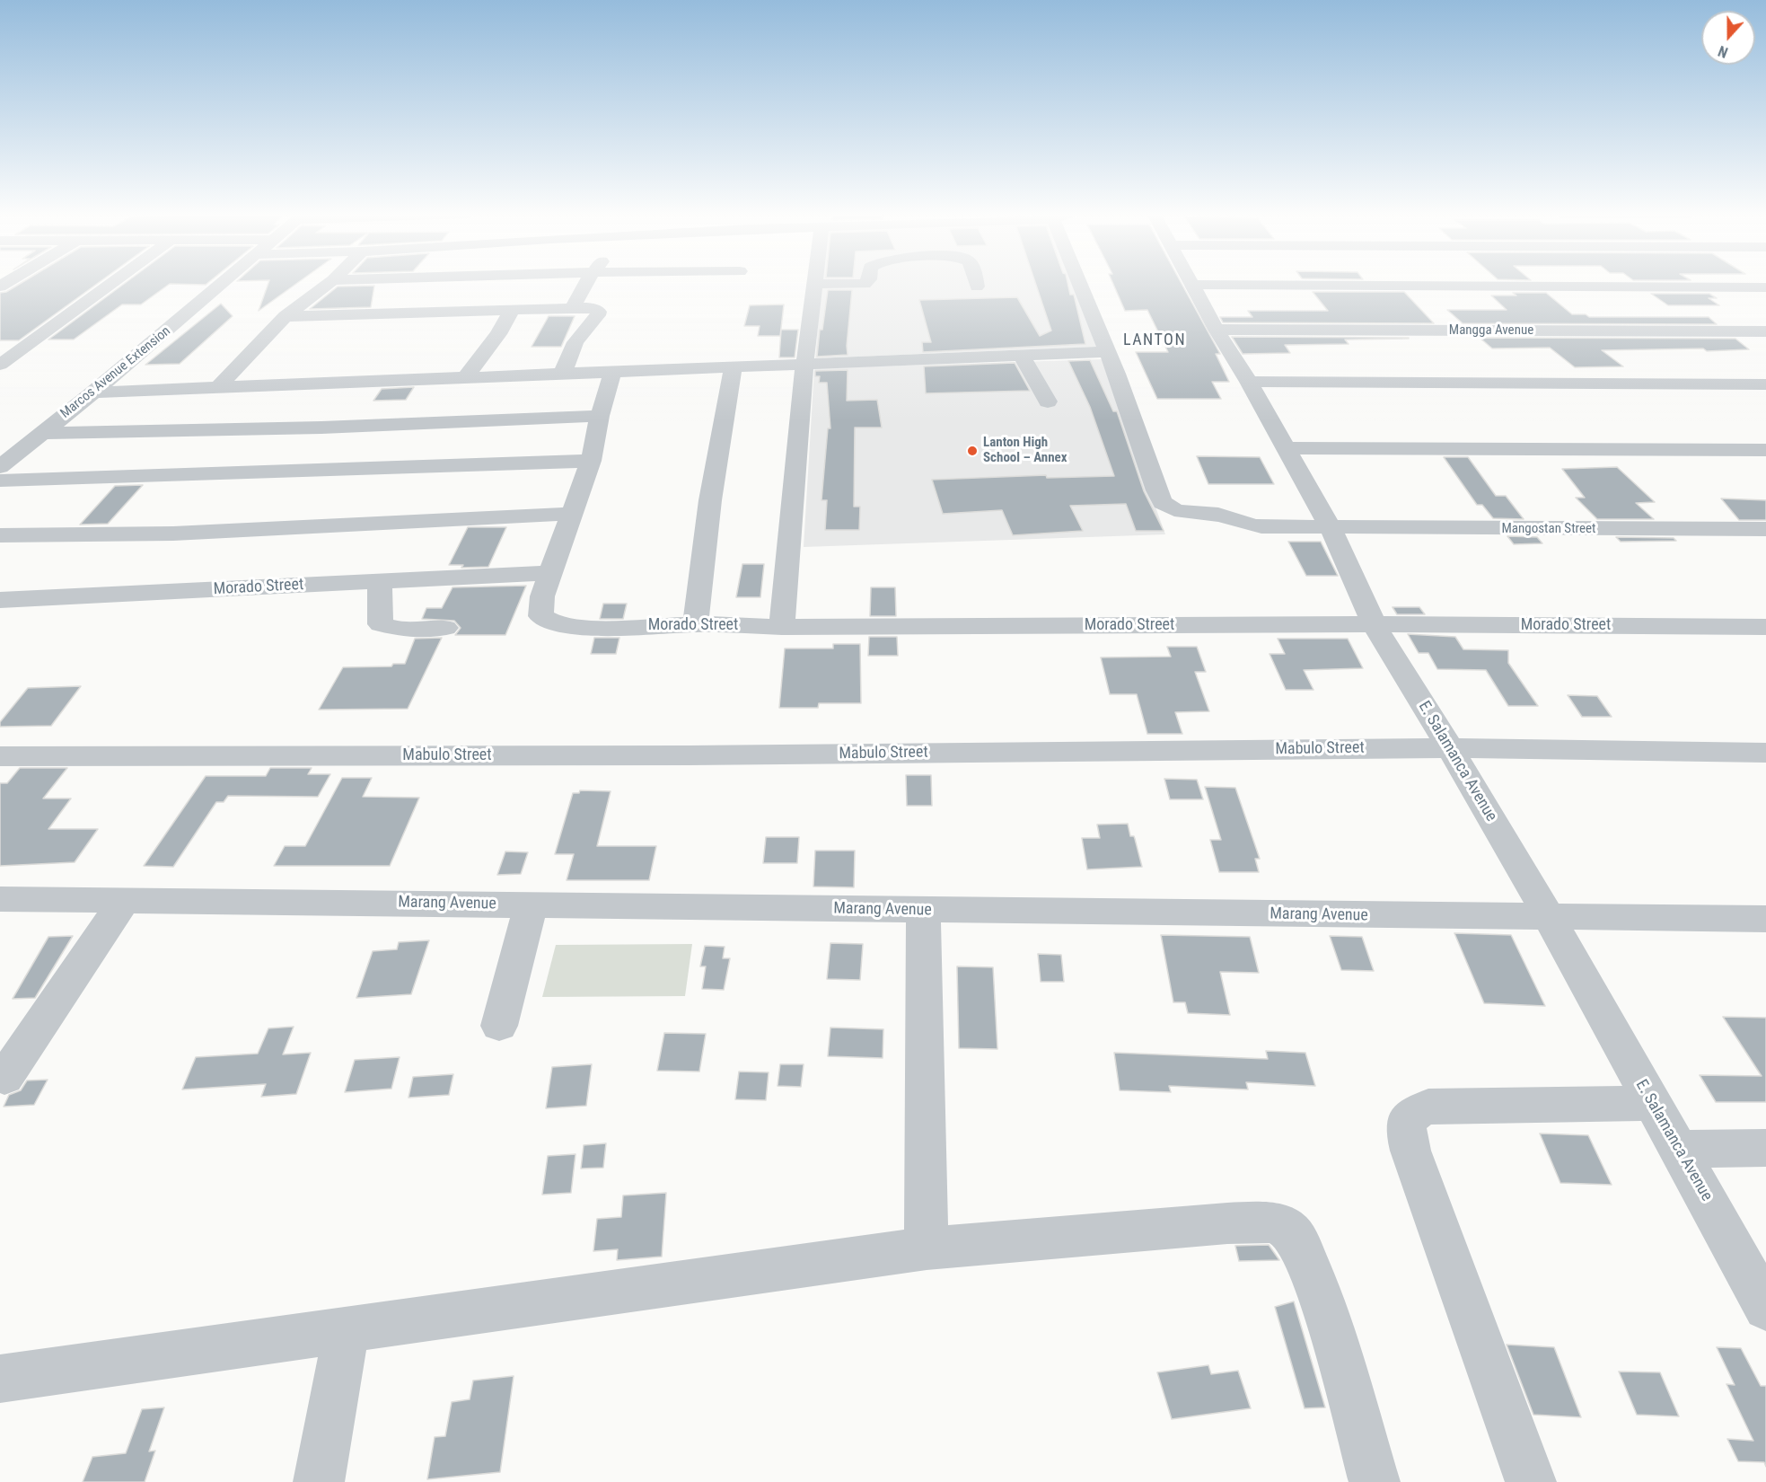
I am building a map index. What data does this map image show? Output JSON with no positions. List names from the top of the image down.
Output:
{
  "streets": {
    "street": [
      "Mangga Avenue",
      "Marcos Avenue Extension",
      "Mangostan Street",
      "Morado Street",
      "Mabulo Street",
      "E. Salamanca Avenue",
      "Marang Avenue"
    ]
  },
  "crossings": [
    ["Mangga Avenue", "E. Salamanca Avenue"],
    ["Mangostan Street", "E. Salamanca Avenue"],
    ["Morado Street", "E. Salamanca Avenue"],
    ["Mabulo Street", "E. Salamanca Avenue"],
    ["E. Salamanca Avenue", "Marang Avenue"]
  ],
  "districts": ["LANTON"],
  "places": ["Lanton High School – Annex"],
  "north": "bottom"
}
